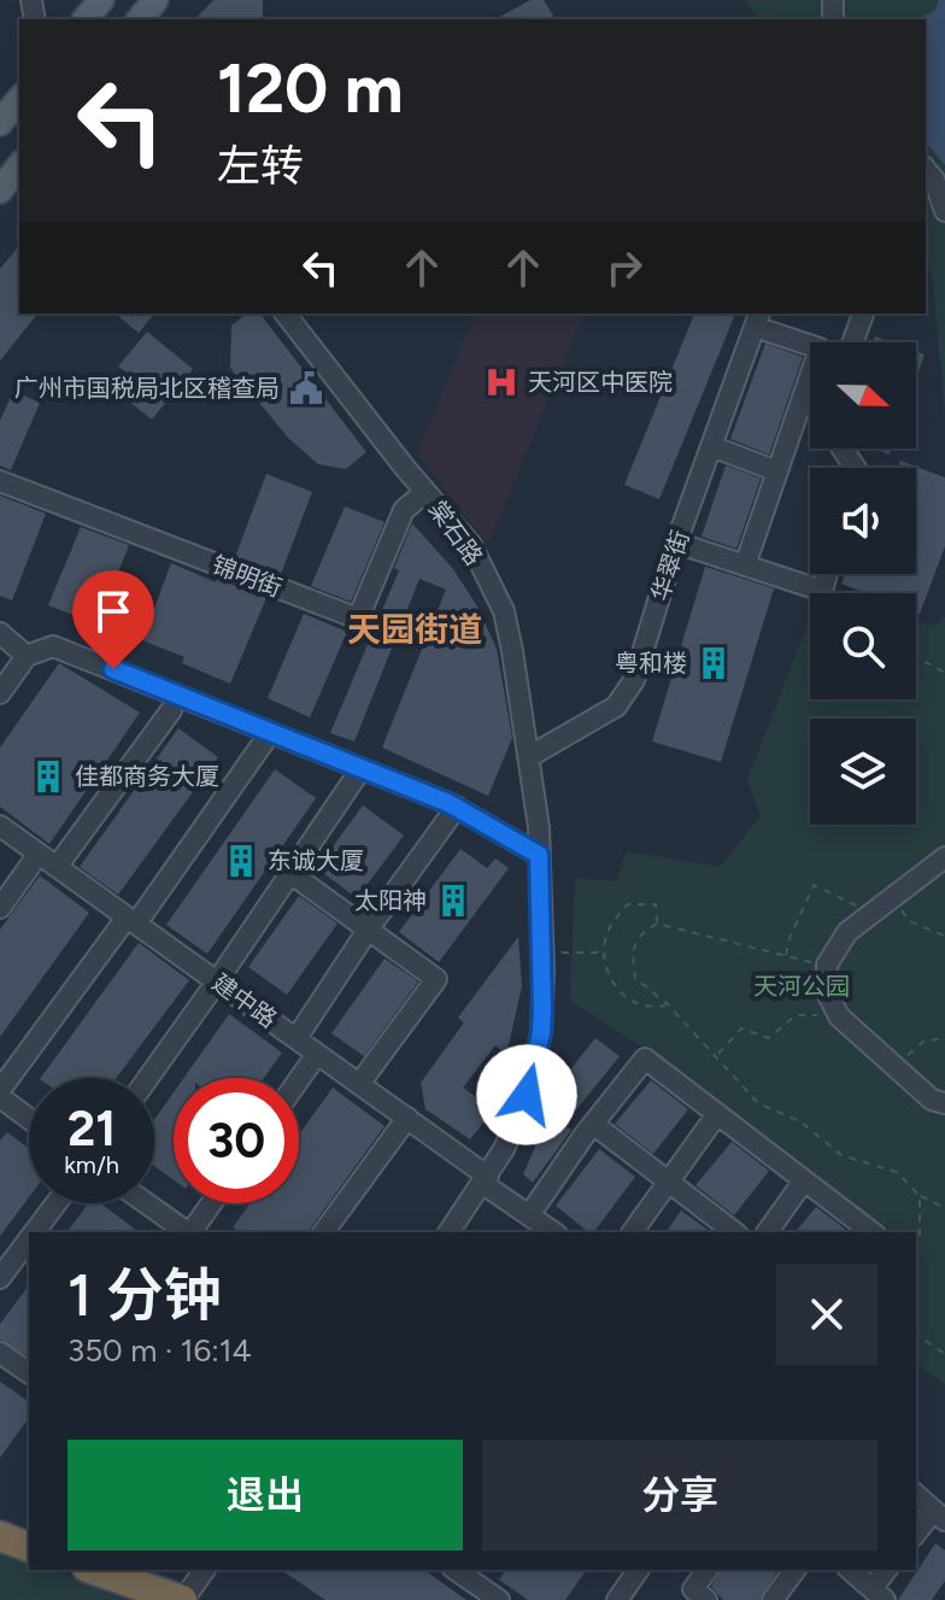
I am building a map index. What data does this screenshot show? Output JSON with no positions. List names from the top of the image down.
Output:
{
  "streets": {
    "street": [
      "棠石路",
      "华翠街",
      "锦明街",
      "建中路"
    ]
  },
  "crossings": [
    ["棠石路", "华翠街"],
    ["棠石路", "锦明街"],
    ["棠石路", "建中路"]
  ],
  "districts": ["天园街道"],
  "parks": ["天河公园"],
  "places": {
    "hospital": ["天河区中医院"],
    "public building": ["广州市国税局北区稽查局"],
    "building": [
      "粤和楼",
      "佳都商务大厦",
      "东诚大厦",
      "太阳神"
    ]
  },
  "north": "right",
  "page": {
    "turn": ["120 m", "左转"],
    "speed": "21 km/h",
    "limit": "30",
    "heading": ["1 分钟", "350 m · 16:14"],
    "buttons": ["退出", "分享"]
  }
}
